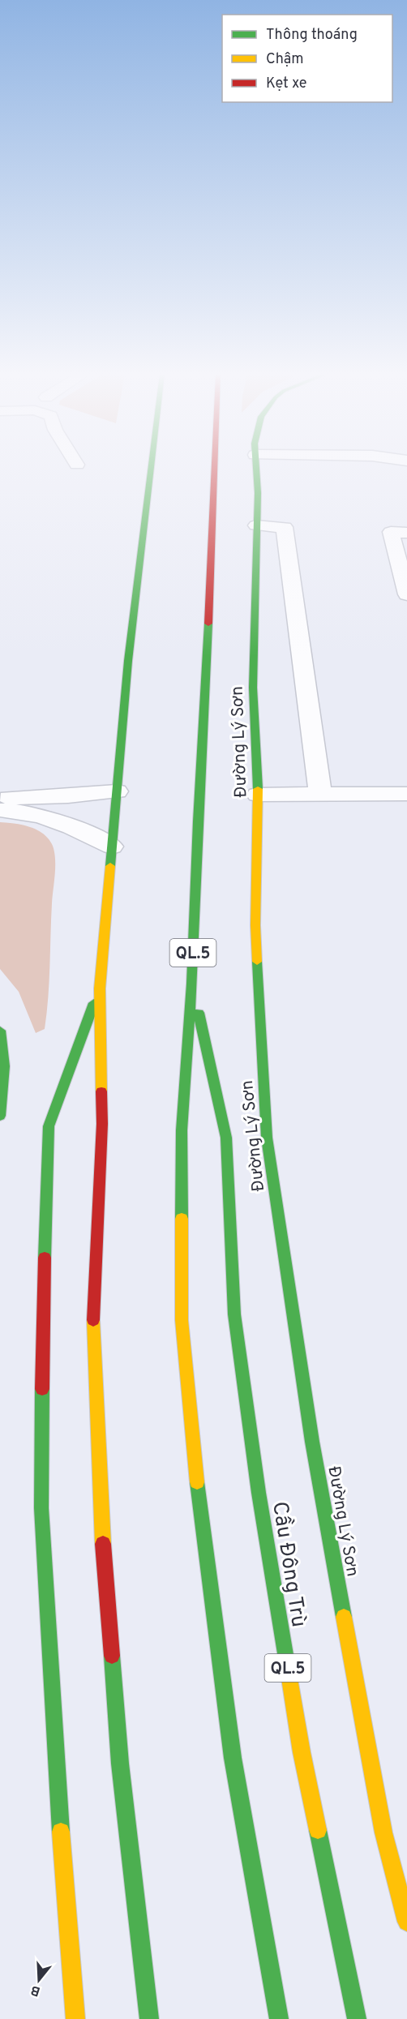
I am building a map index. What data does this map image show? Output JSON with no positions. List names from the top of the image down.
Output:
{
  "streets": {
    "main road": ["Đường Lý Sơn", "QL.5", "Cầu Đông Trù"]
  },
  "crossings": [
    ["Đường Lý Sơn", "Cầu Đông Trù"]
  ],
  "legend": ["Thông thoáng", "Chậm", "Kẹt xe"],
  "north": "bottom"
}
